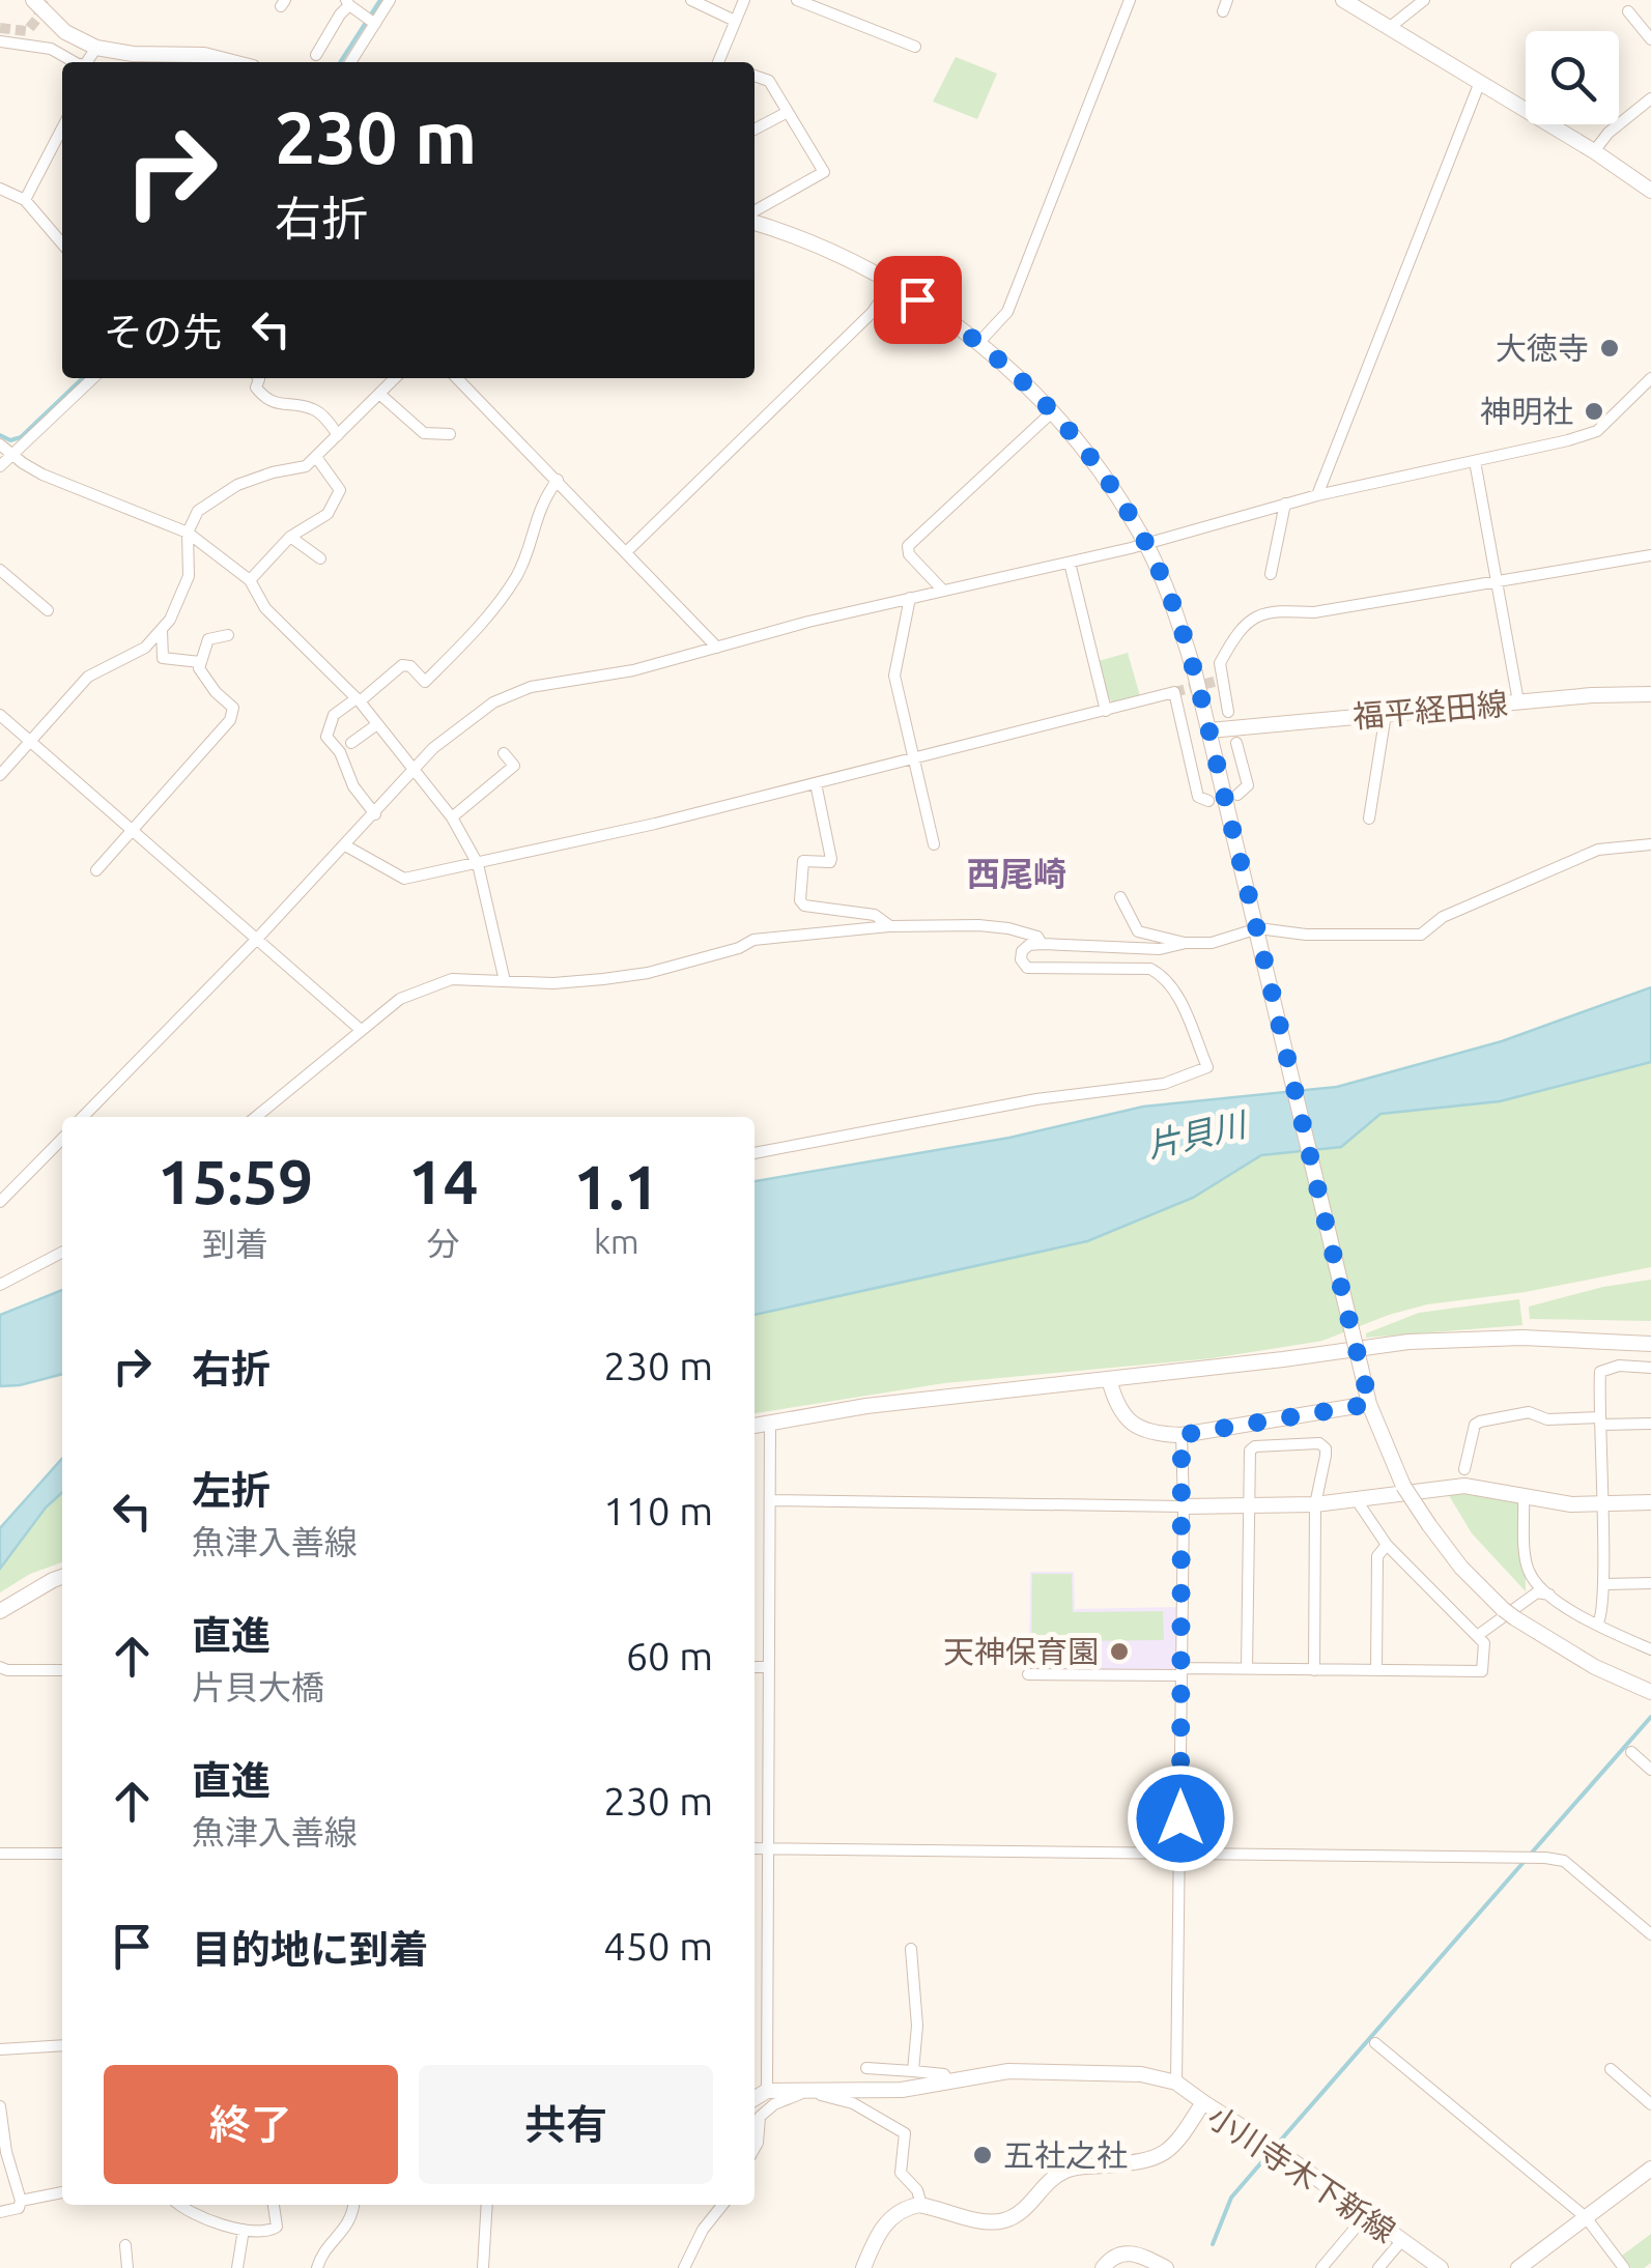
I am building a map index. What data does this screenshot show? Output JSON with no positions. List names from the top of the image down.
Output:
{
  "streets": {
    "main road": ["福平経田線", "小川寺木下新線"]
  },
  "districts": ["西尾崎"],
  "water": ["片貝川"],
  "places": [
    "大徳寺",
    "神明社",
    "天神保育園",
    "五社之社"
  ],
  "page": {
    "turn": ["230 m", "右折"],
    "then": "その先",
    "eta": [
      "15:59",
      "到着",
      "14",
      "分",
      "1.1",
      "km"
    ],
    "list": [
      {
        "name": "右折",
        "value": "230 m"
      },
      {
        "name": "左折",
        "note": "魚津入善線",
        "value": "110 m"
      },
      {
        "name": "直進",
        "note": "片貝大橋",
        "value": "60 m"
      },
      {
        "name": "直進",
        "note": "魚津入善線",
        "value": "230 m"
      },
      {
        "name": "目的地に到着",
        "value": "450 m"
      }
    ],
    "buttons": ["終了", "共有"]
  }
}
